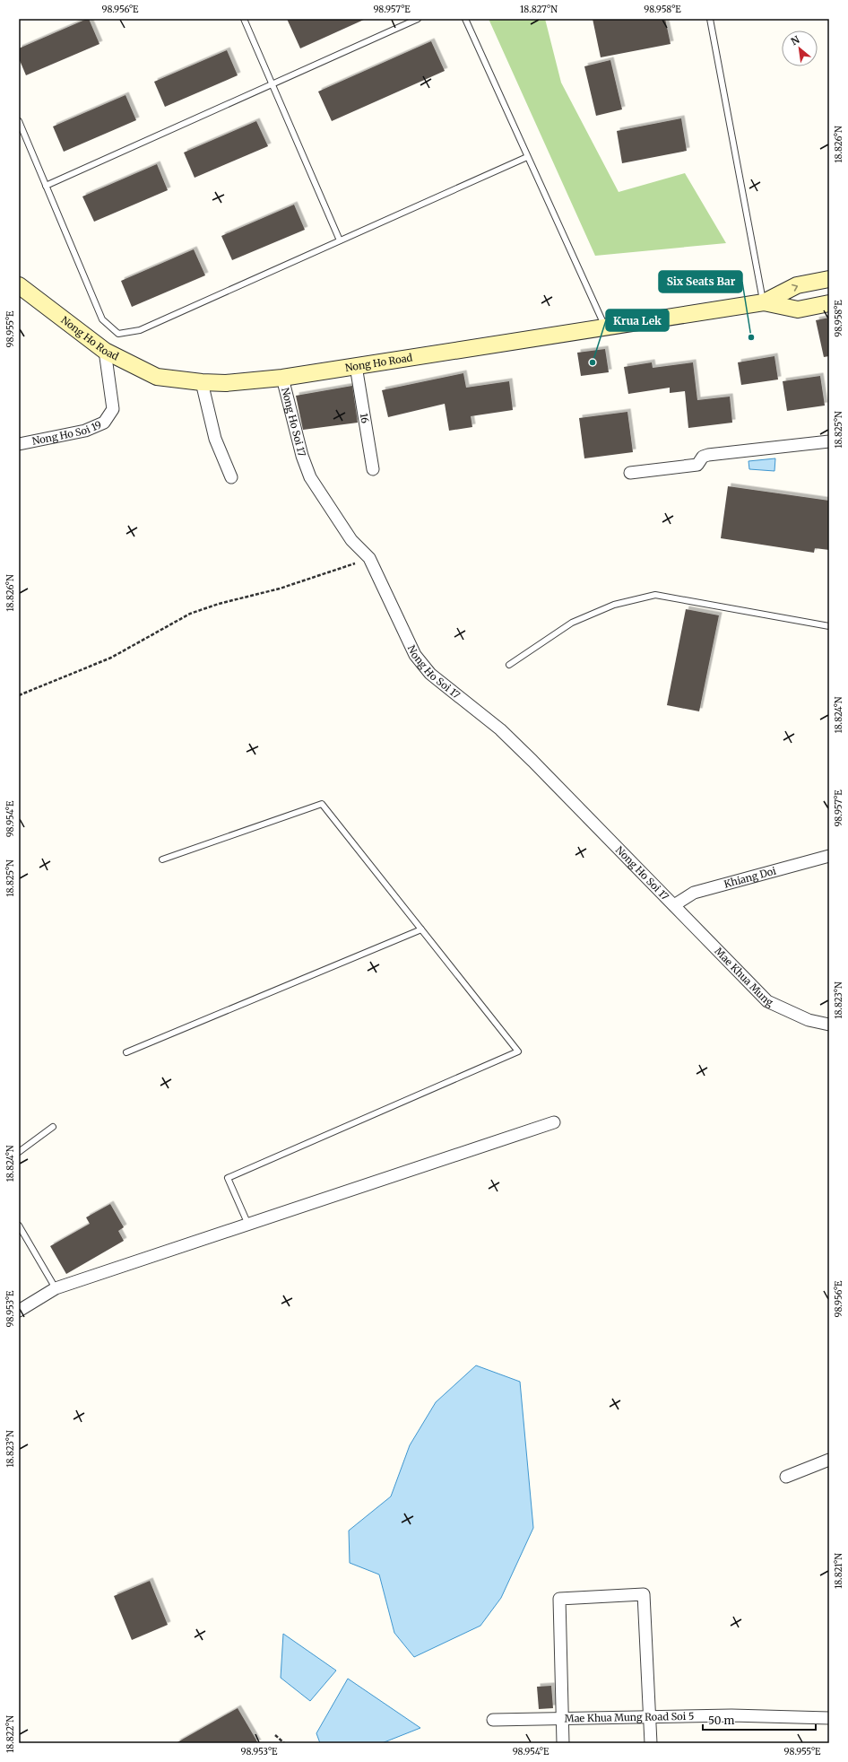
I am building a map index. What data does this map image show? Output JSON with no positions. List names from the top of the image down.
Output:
{
  "streets": {
    "street": [
      "Nong Ho Road",
      "16",
      "Nong Ho Soi 17",
      "Nong Ho Soi 19",
      "Khiang Doi",
      "Mae Khua Mung",
      "Mae Khua Mung Road Soi 5"
    ]
  },
  "crossings": [
    ["Nong Ho Road", "16"],
    ["Nong Ho Road", "Nong Ho Soi 17"],
    ["Nong Ho Road", "Nong Ho Soi 19"],
    ["Nong Ho Soi 17", "Khiang Doi"],
    ["Nong Ho Soi 17", "Mae Khua Mung"],
    ["Khiang Doi", "Mae Khua Mung"]
  ],
  "places": ["Six Seats Bar", "Krua Lek"],
  "scale_bar": "50 m",
  "north": "top left",
  "coordinates": [
    "98.956°E",
    "98.957°E",
    "18.827°N",
    "98.958°E",
    "18.826°N",
    "98.955°E",
    "18.825°N",
    "18.824°N",
    "98.954°E",
    "18.823°N",
    "98.953°E",
    "18.821°N",
    "18.822°N"
  ]
}
